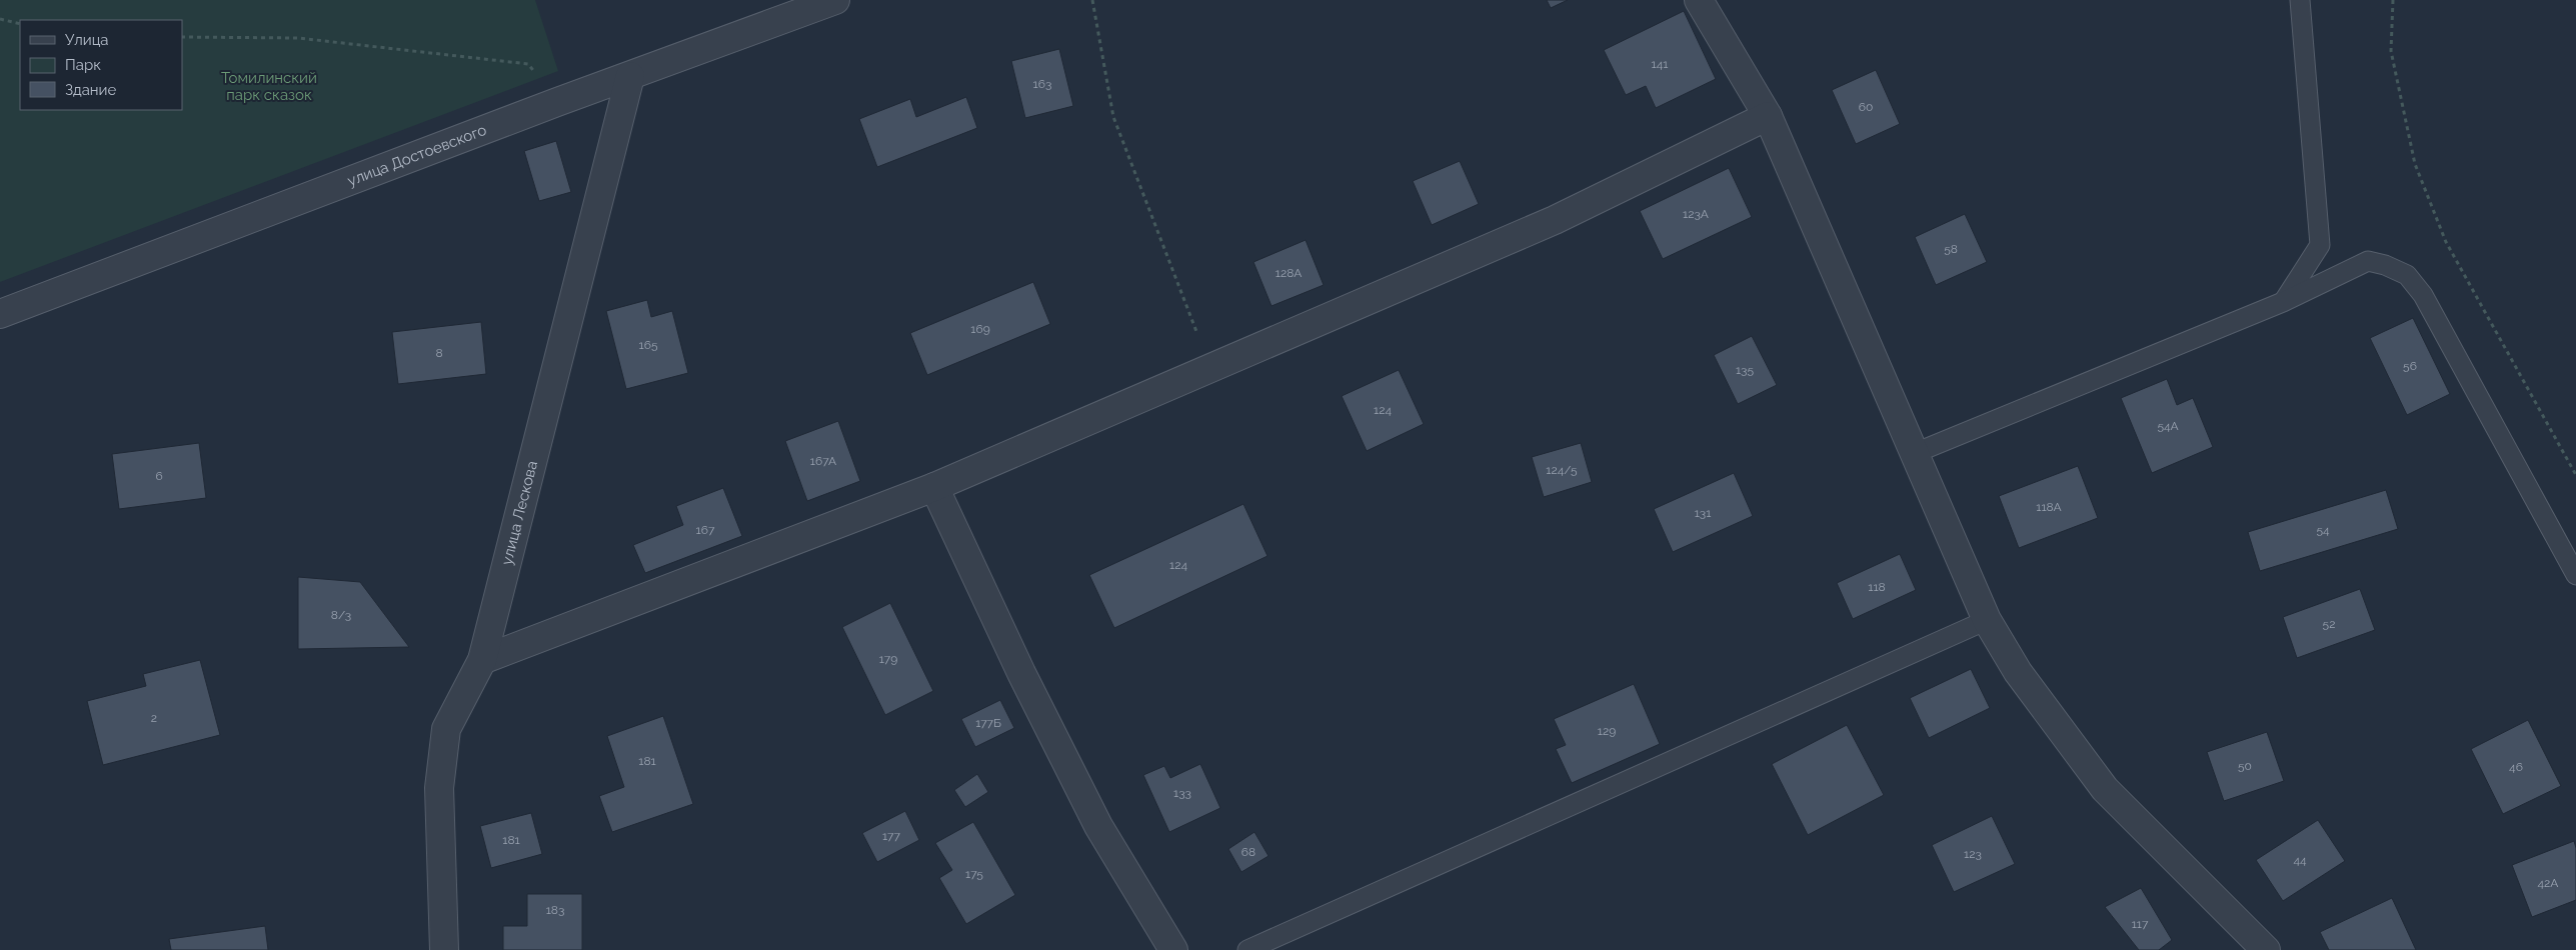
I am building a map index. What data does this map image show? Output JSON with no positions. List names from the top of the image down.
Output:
{
  "streets": {
    "street": ["улица Достоевского", "улица Лескова"]
  },
  "crossings": [
    ["улица Достоевского", "улица Лескова"]
  ],
  "parks": ["Томилинский парк сказок"],
  "house_numbers": [
    "141",
    "163",
    "60",
    "123А",
    "58",
    "128А",
    "169",
    "165",
    "8",
    "56",
    "135",
    "124",
    "54А",
    "167А",
    "124/5",
    "6",
    "118А",
    "131",
    "167",
    "54",
    "124",
    "118",
    "8/3",
    "52",
    "179",
    "2",
    "177Б",
    "129",
    "181",
    "50",
    "46",
    "133",
    "177",
    "181",
    "68",
    "123",
    "44",
    "175",
    "42А",
    "183",
    "117"
  ],
  "legend": ["Улица", "Парк", "Здание"]
}
